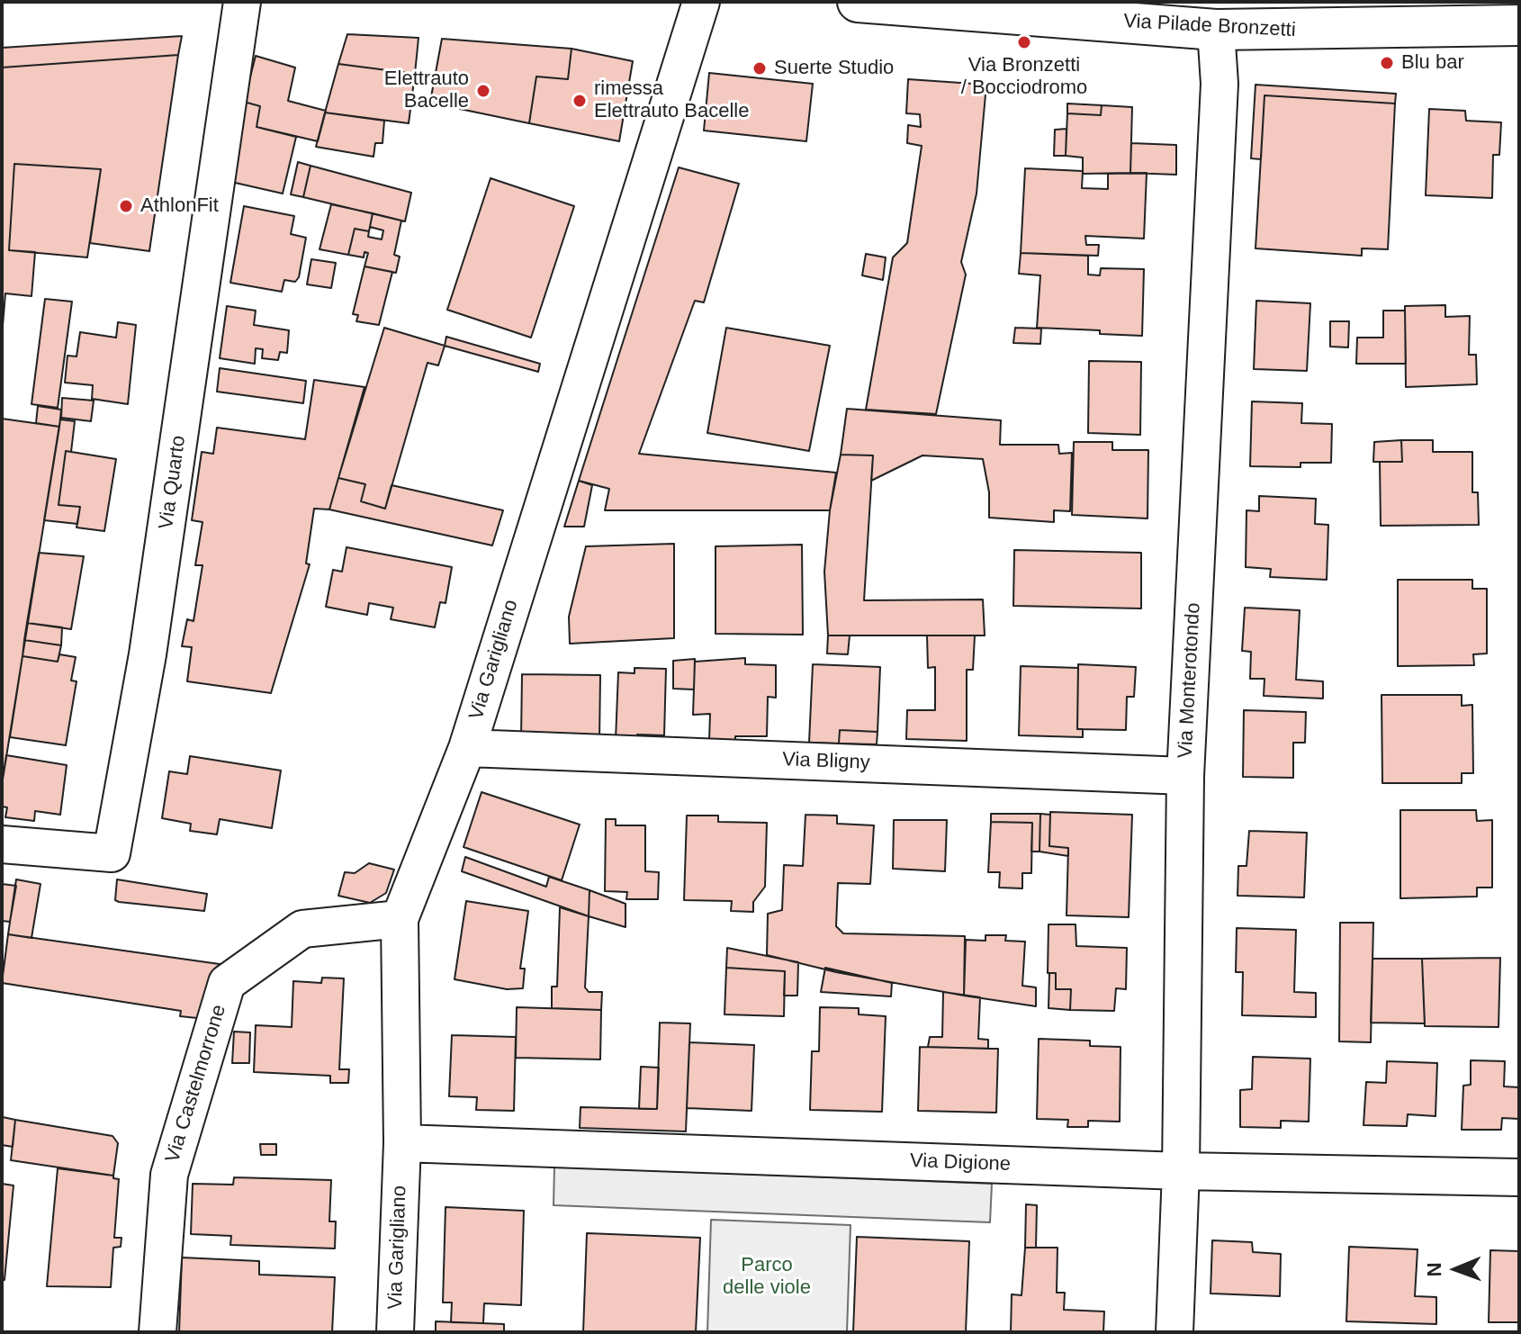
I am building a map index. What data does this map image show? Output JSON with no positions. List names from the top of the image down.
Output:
{
  "streets": {
    "main road": ["Via Pilade Bronzetti"],
    "street": [
      "Via Quarto",
      "Via Garigliano",
      "Via Monterotondo",
      "Via Bligny",
      "Via Castelmorrone",
      "Via Digione"
    ]
  },
  "crossings": [
    ["Via Pilade Bronzetti", "Via Monterotondo"],
    ["Via Garigliano", "Via Bligny"],
    ["Via Garigliano", "Via Castelmorrone"],
    ["Via Garigliano", "Via Digione"],
    ["Via Monterotondo", "Via Bligny"],
    ["Via Monterotondo", "Via Digione"]
  ],
  "parks": ["Parco delle viole"],
  "places": [
    "Via Bronzetti / Bocciodromo",
    "Blu bar",
    "Suerte Studio",
    "Elettrauto Bacelle",
    "rimessa Elettrauto Bacelle",
    "AthlonFit"
  ],
  "north": "left"
}
